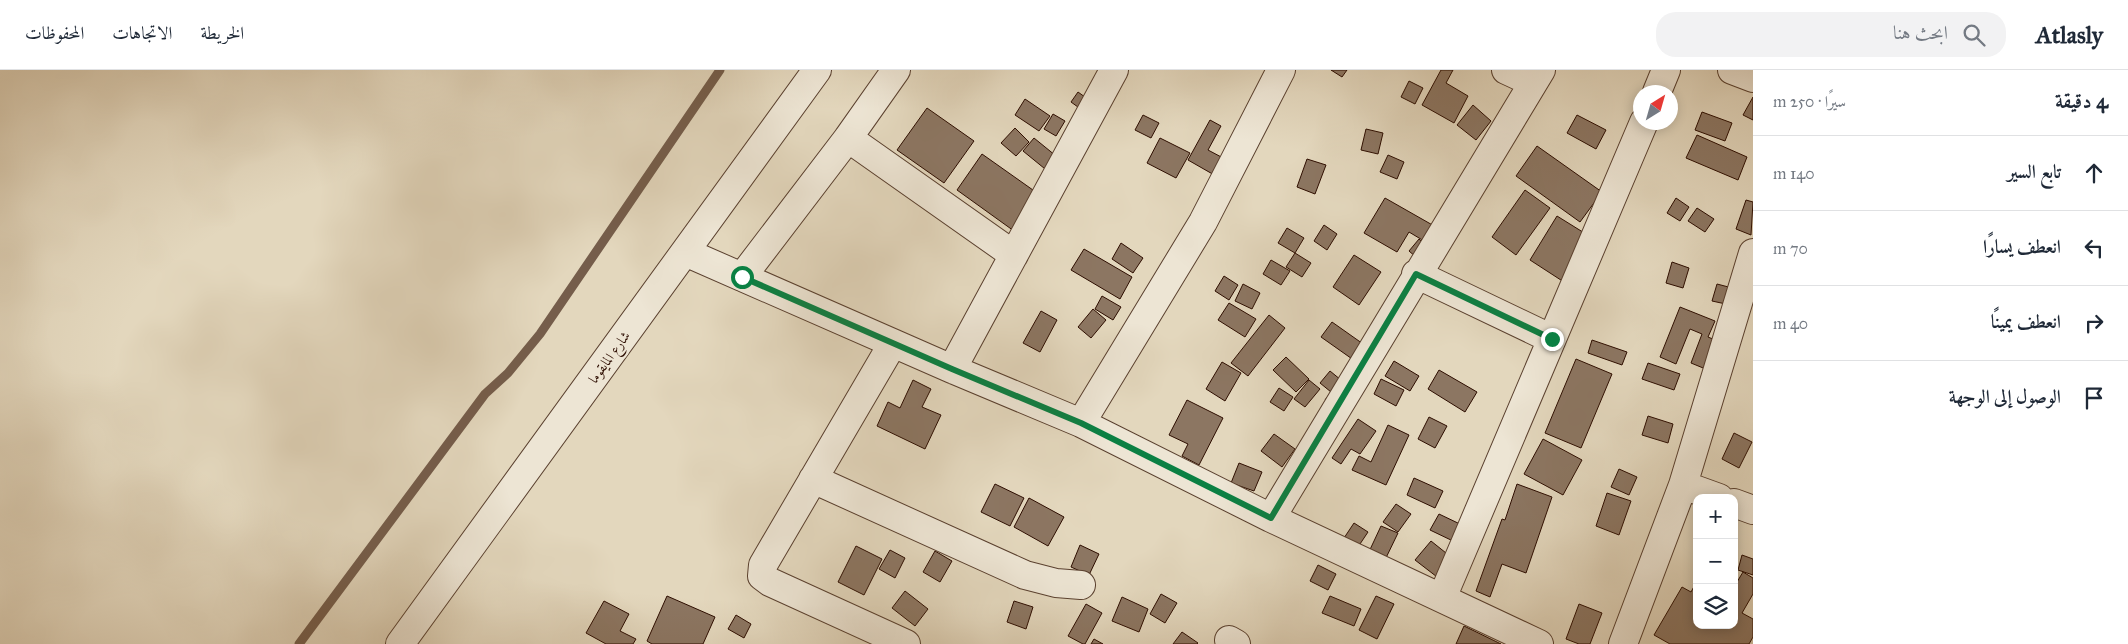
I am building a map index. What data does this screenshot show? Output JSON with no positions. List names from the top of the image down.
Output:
{
  "streets": {
    "street": ["شارع المايقوما"]
  },
  "north": "top right",
  "page": {
    "header": "Atlasly",
    "search": "ابحث هنا",
    "nav": ["الخريطة", "الاتجاهات", "المحفوظات"],
    "heading": ["4 دقيقة", "سيرًا · 250 m"],
    "list": [
      ["تابع السير", "140 m"],
      ["انعطف يسارًا", "70 m"],
      ["انعطف يمينًا", "40 m"],
      "الوصول إلى الوجهة"
    ],
    "map_buttons": ["+", "−"]
  }
}
